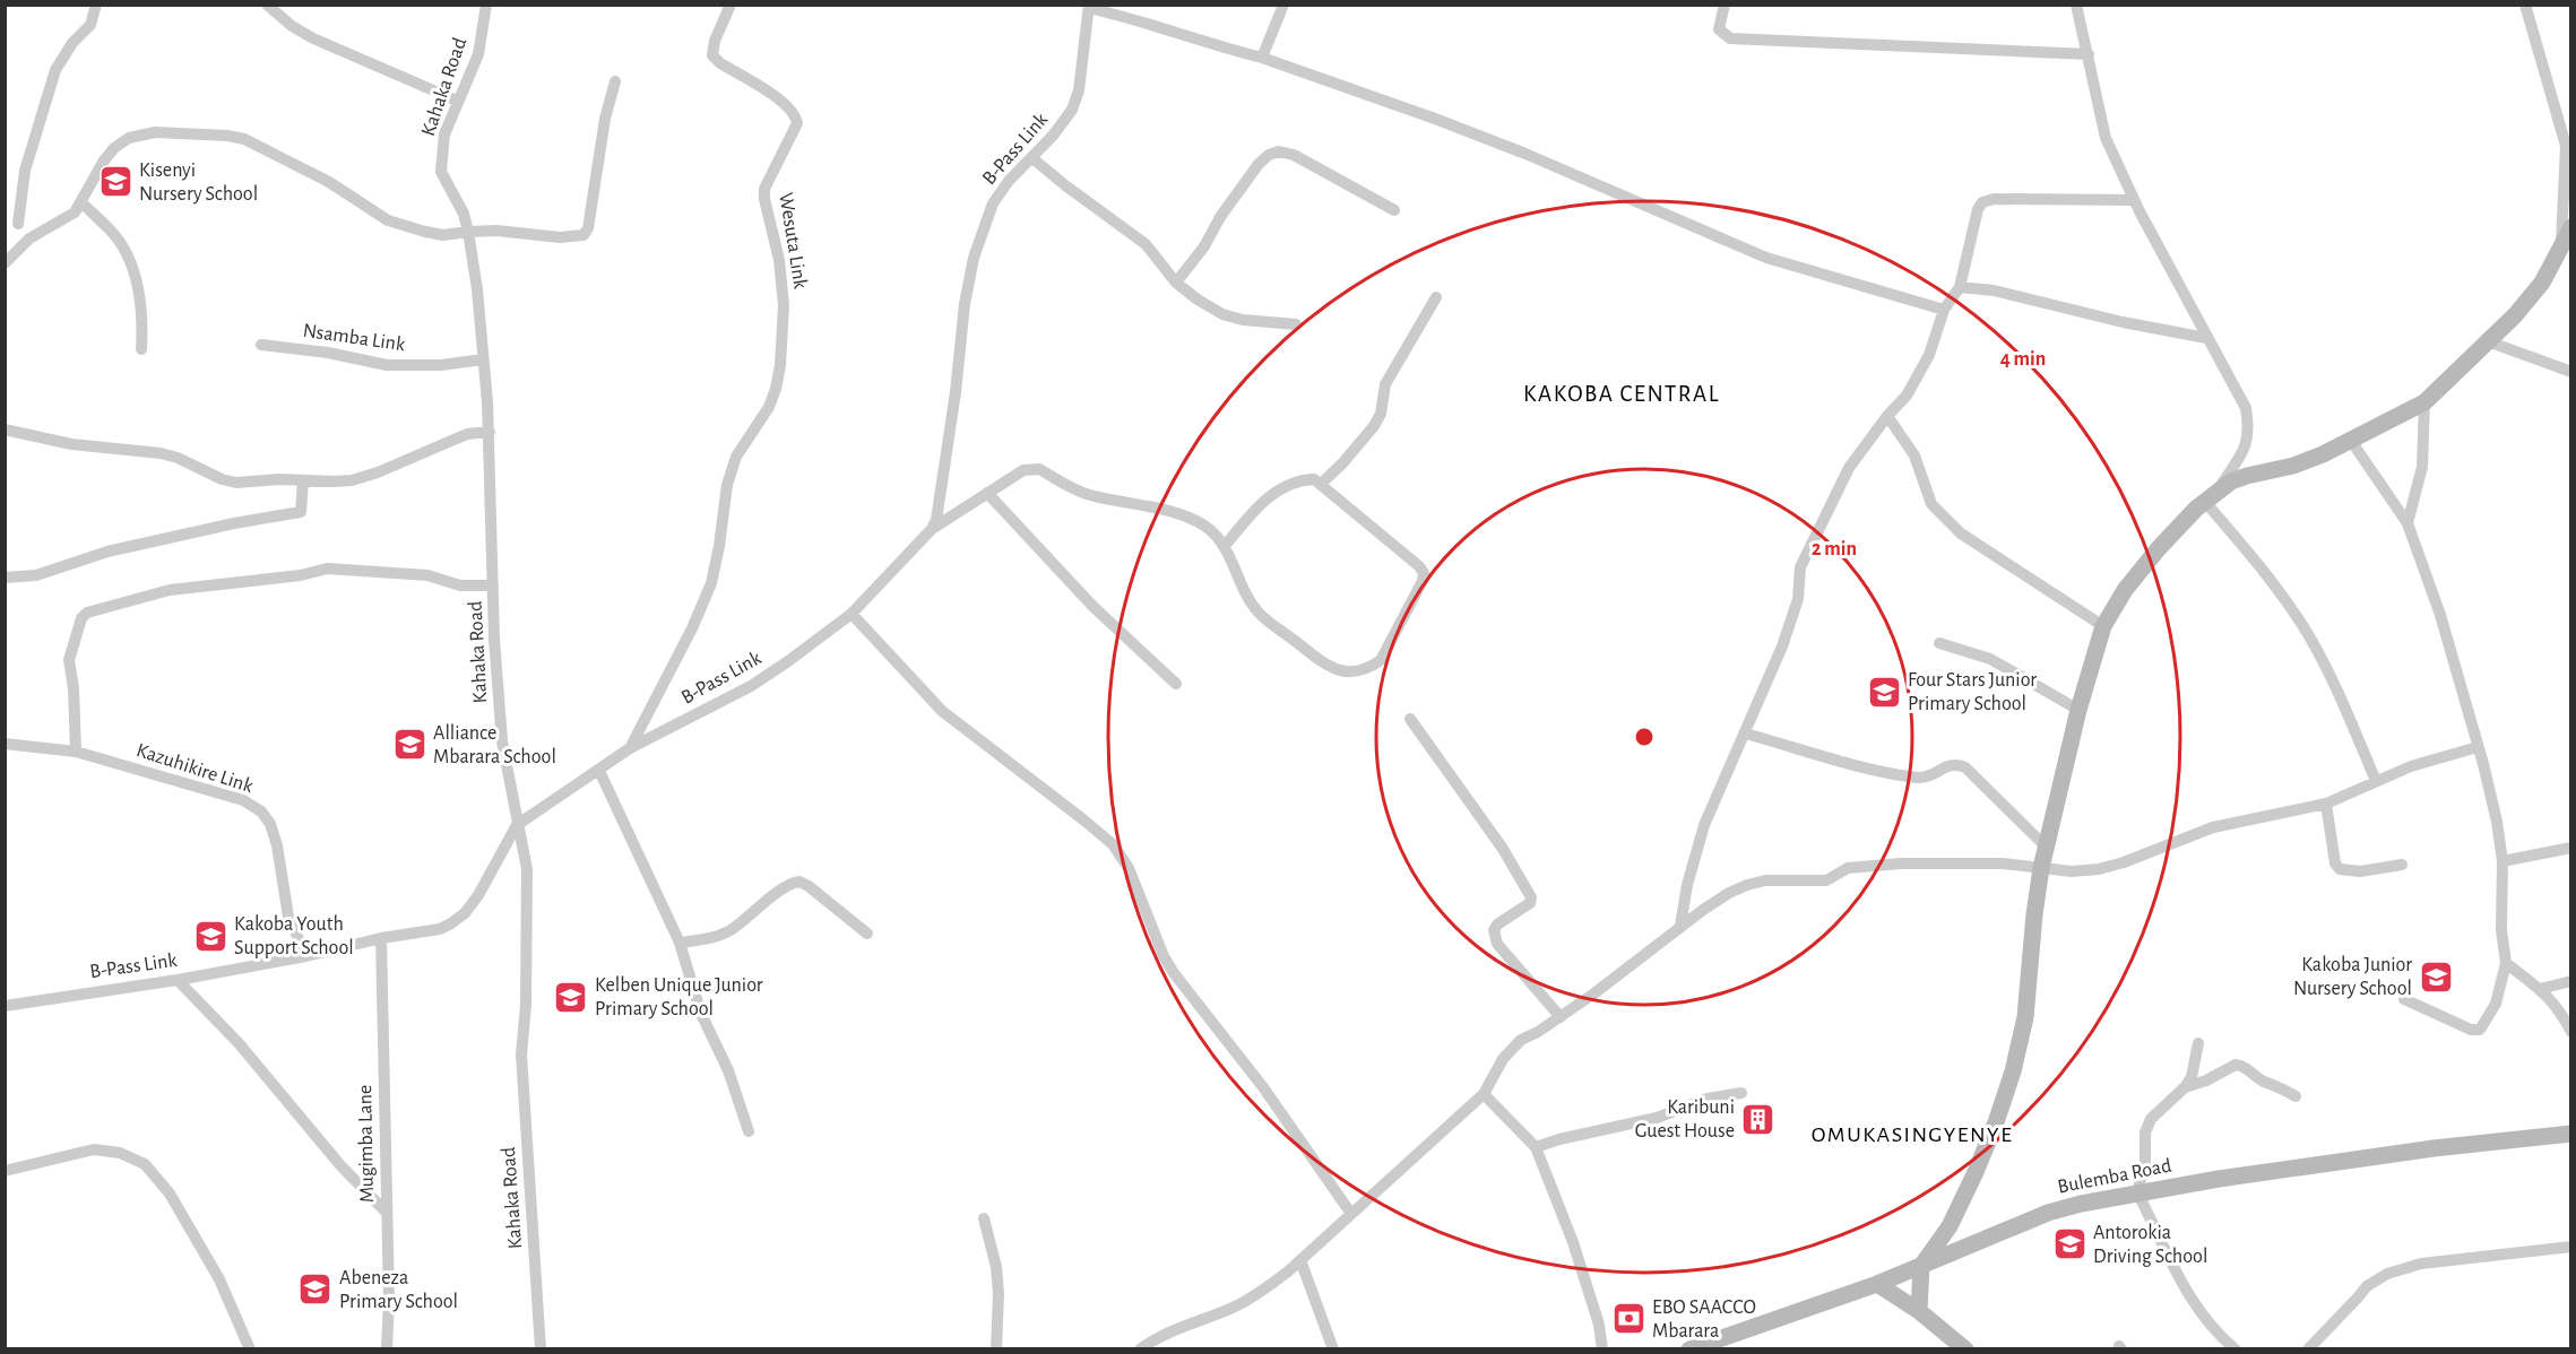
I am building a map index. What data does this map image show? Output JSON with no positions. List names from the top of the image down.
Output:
{
  "streets": {
    "street": [
      "Kahaka Road",
      "B-Pass Link",
      "Wesuta Link",
      "Nsamba Link",
      "Kazuhikire Link",
      "Mugimba Lane",
      "Bulemba Road"
    ]
  },
  "crossings": [
    ["Kahaka Road", "B-Pass Link"],
    ["Kahaka Road", "Nsamba Link"],
    ["B-Pass Link", "Wesuta Link"],
    ["B-Pass Link", "Kazuhikire Link"],
    ["B-Pass Link", "Mugimba Lane"]
  ],
  "districts": ["KAKOBA CENTRAL", "OMUKASINGYENYE"],
  "places": {
    "school or university": [
      "Kisenyi Nursery School",
      "Four Stars Junior Primary School",
      "Alliance Mbarara School",
      "Kakoba Youth Support School",
      "Kakoba Junior Nursery School",
      "Kelben Unique Junior Primary School",
      "Antorokia Driving School",
      "Abeneza Primary School"
    ],
    "building": ["Karibuni Guest House"],
    "bank": ["EBO SAACCO Mbarara"]
  },
  "rings": ["4 min", "2 min"]
}
